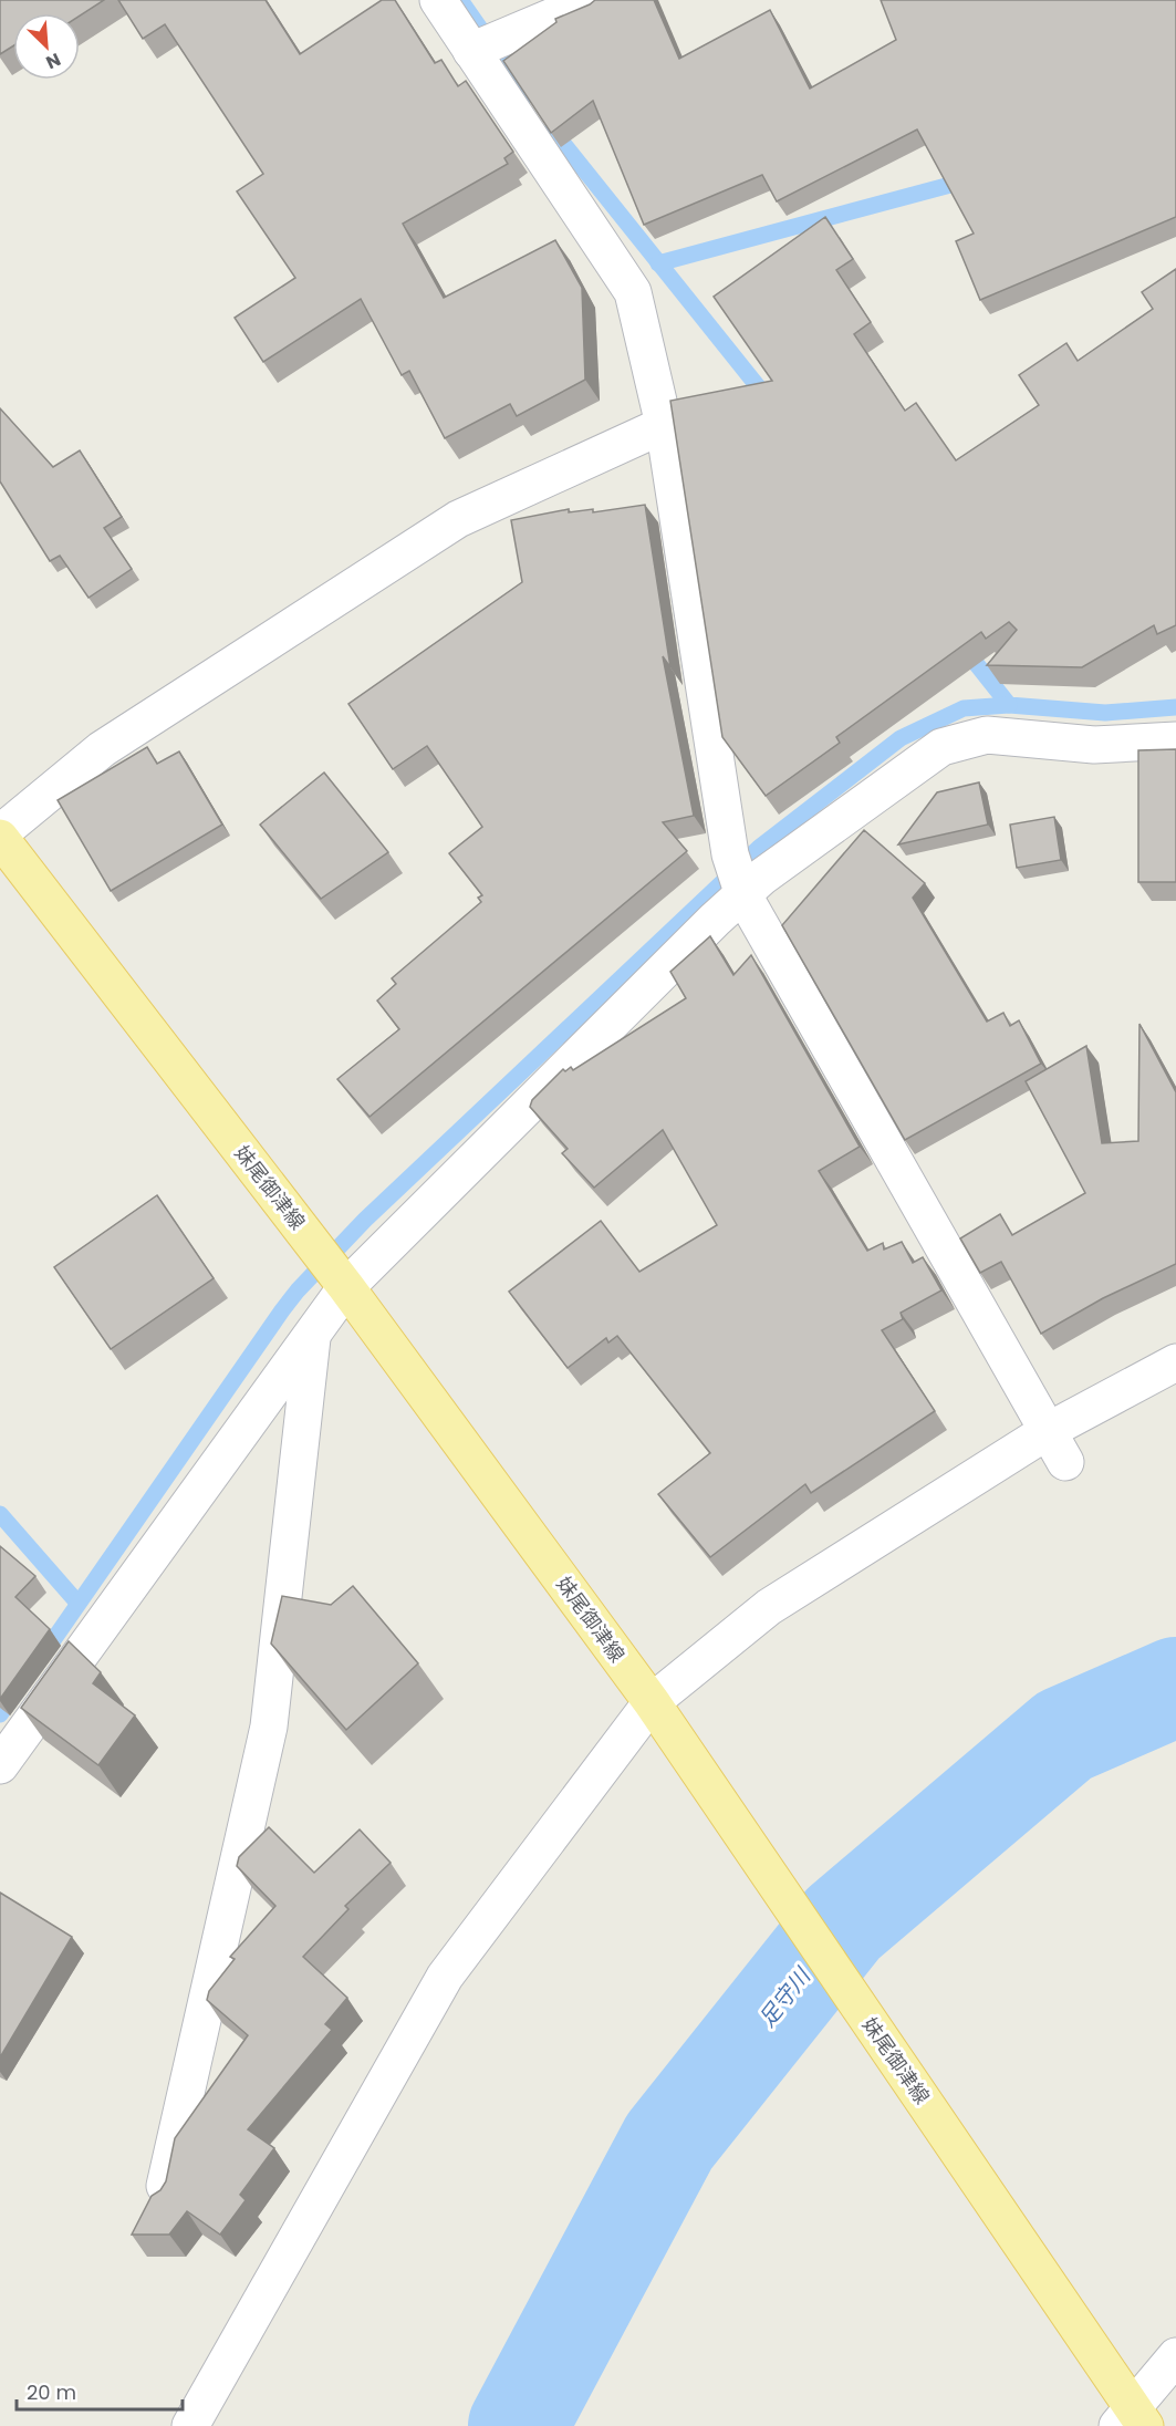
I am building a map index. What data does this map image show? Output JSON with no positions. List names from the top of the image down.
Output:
{
  "streets": {
    "main road": ["妹尾御津線"]
  },
  "water": ["足守川"],
  "scale_bar": "20 m",
  "north": "bottom right"
}
